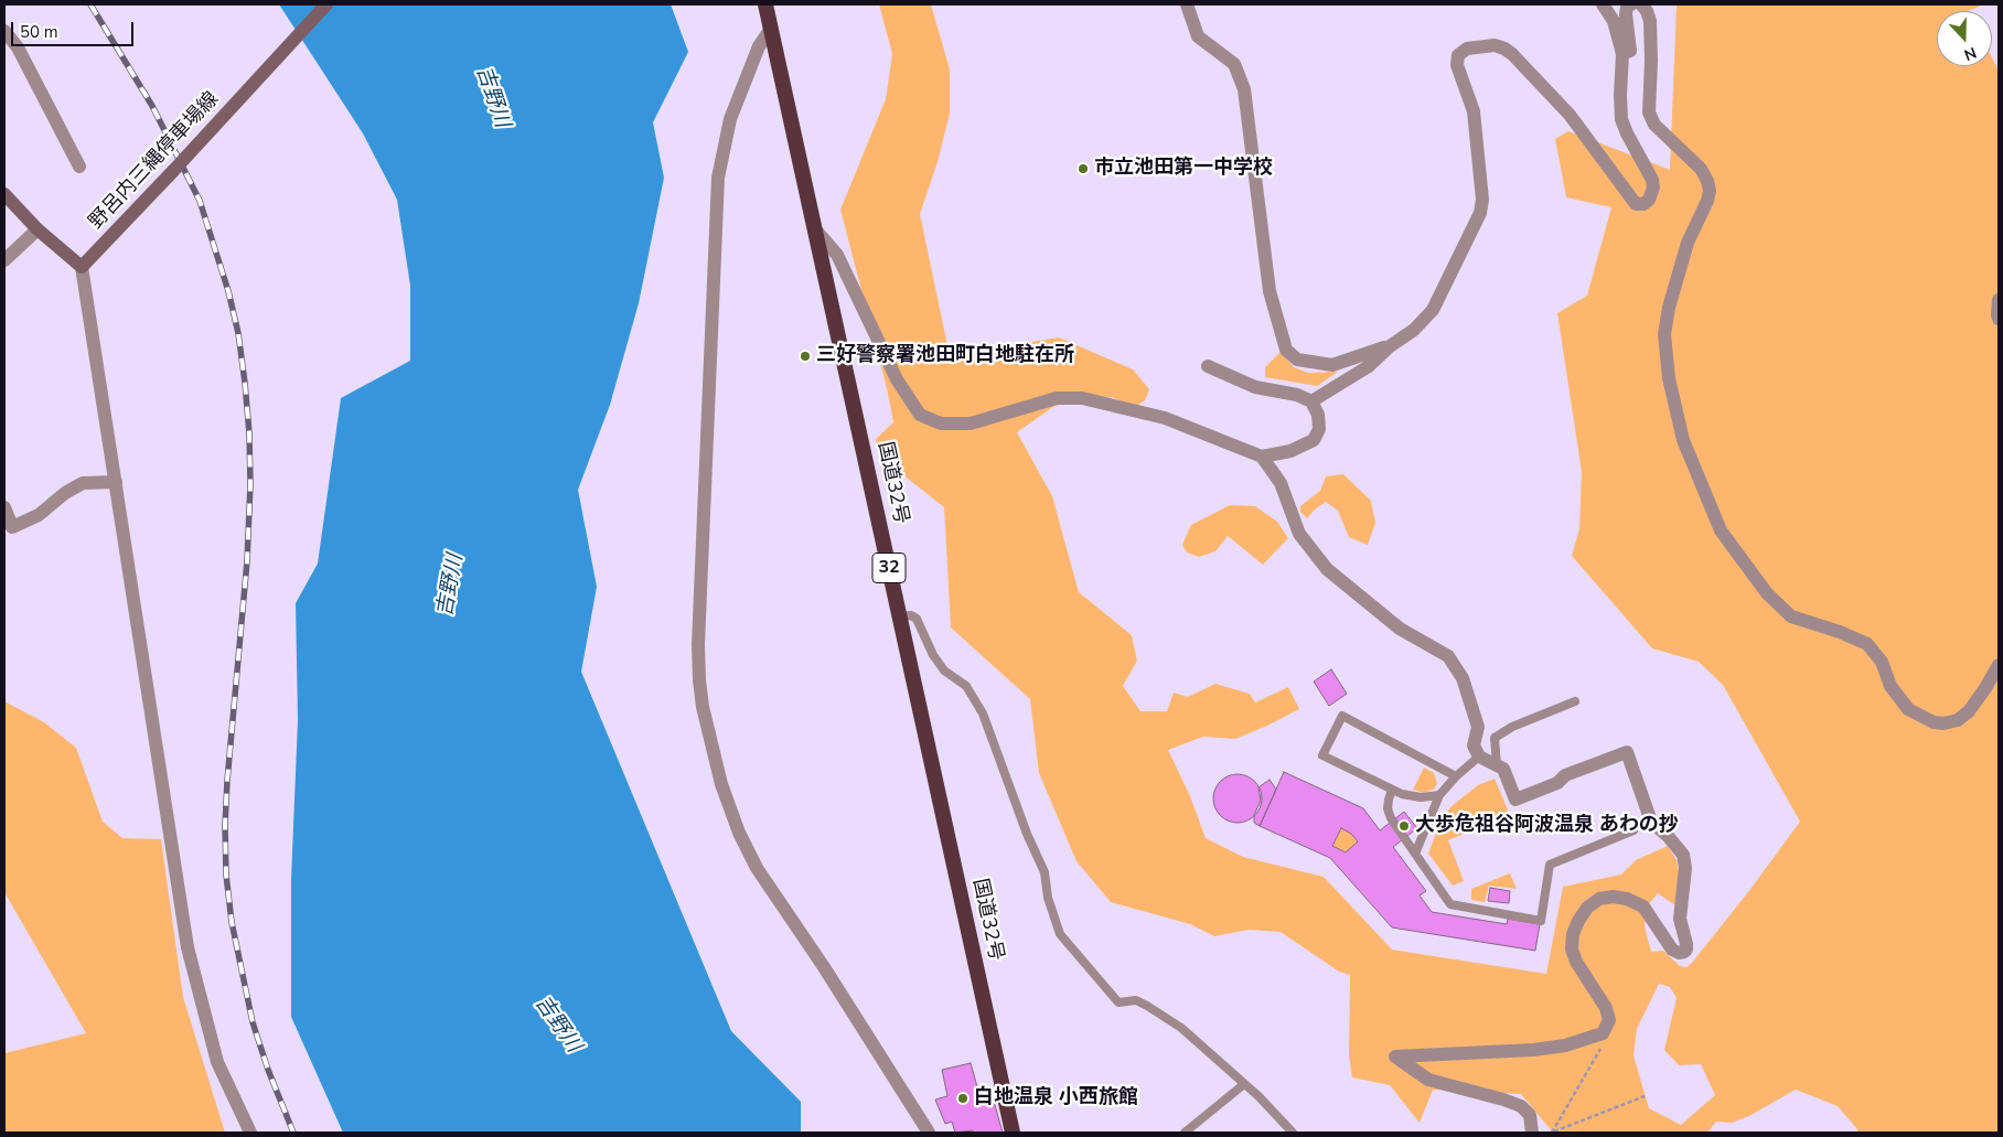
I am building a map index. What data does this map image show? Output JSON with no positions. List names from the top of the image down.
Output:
{
  "streets": {
    "highway": ["国道32号", "32"],
    "main road": ["野呂内三縄停車場線"]
  },
  "water": ["吉野川"],
  "places": [
    "市立池田第一中学校",
    "三好警察署池田町白地駐在所",
    "大歩危祖谷阿波温泉 あわの抄",
    "白地温泉 小西旅館"
  ],
  "scale_bar": "50 m",
  "north": "bottom"
}
